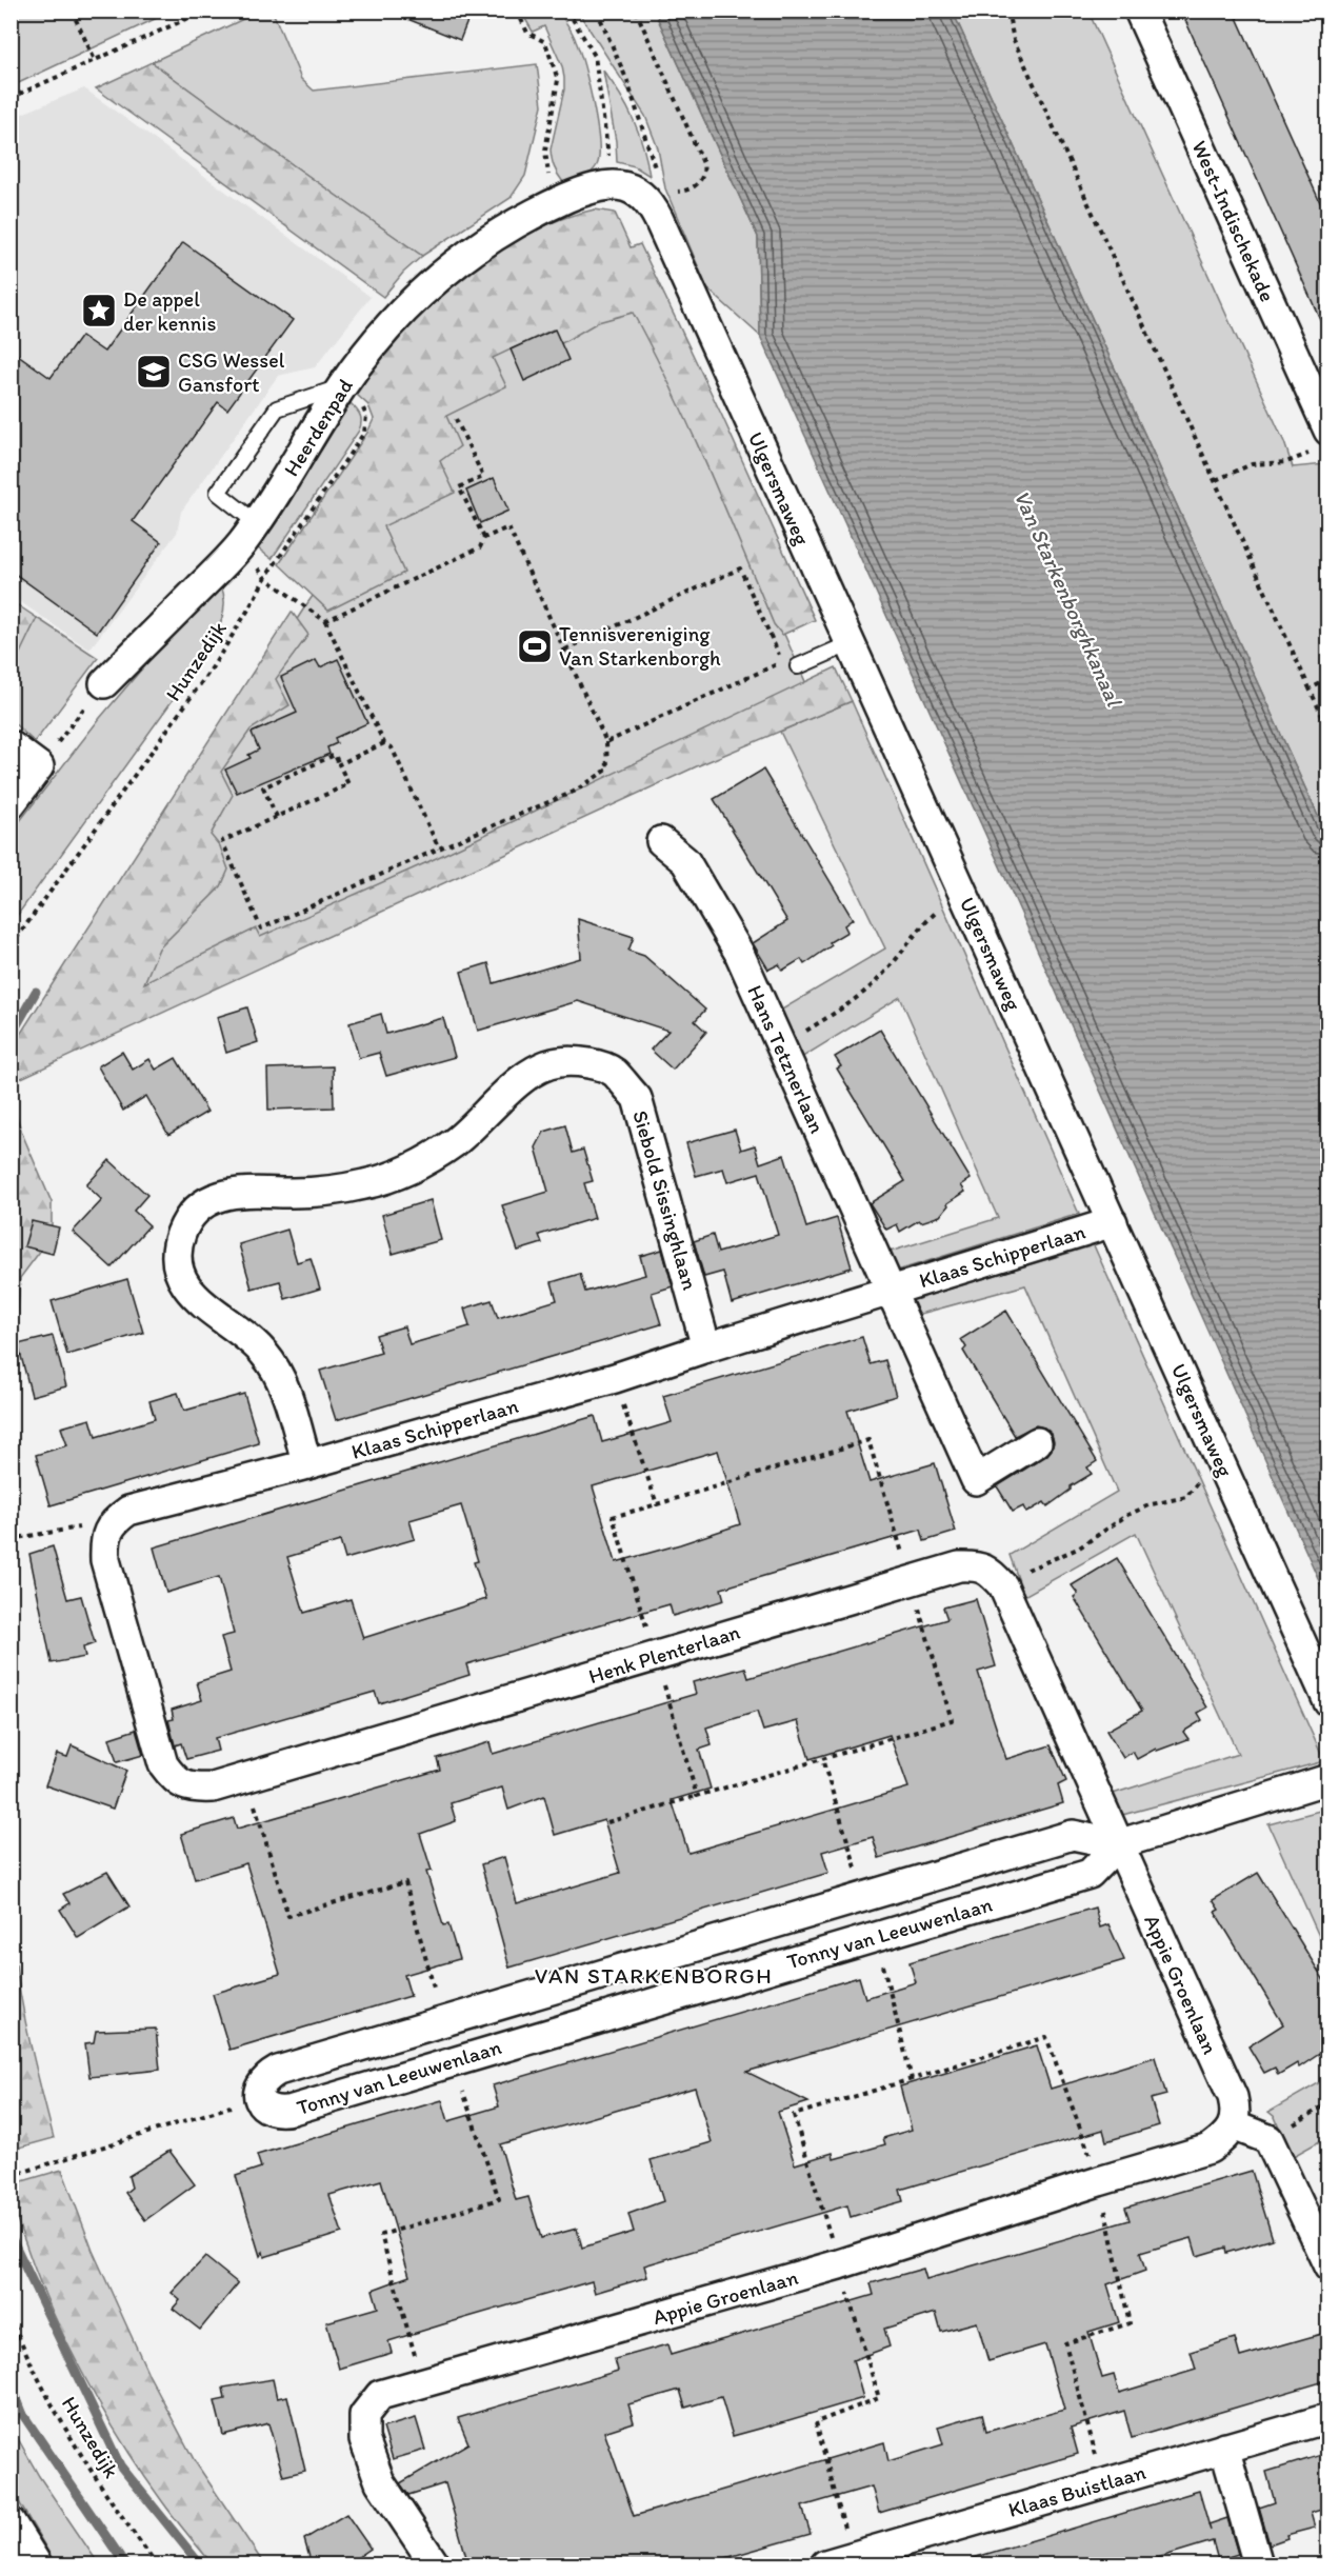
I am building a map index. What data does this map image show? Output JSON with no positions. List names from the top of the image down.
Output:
{
  "streets": {
    "street": [
      "West-Indischekade",
      "Heerdenpad",
      "Ulgersmaweg",
      "Hans Tetznerlaan",
      "Siebold Sissinghlaan",
      "Klaas Schipperlaan",
      "Henk Plenterlaan",
      "Tonny van Leeuwenlaan",
      "Appie Groenlaan",
      "Klaas Buistlaan"
    ],
    "path": ["Hunzedijk"]
  },
  "crossings": [
    ["Heerdenpad", "Hunzedijk"],
    ["Ulgersmaweg", "Klaas Schipperlaan"],
    ["Hans Tetznerlaan", "Klaas Schipperlaan"],
    ["Siebold Sissinghlaan", "Klaas Schipperlaan"],
    ["Klaas Schipperlaan", "Henk Plenterlaan"],
    ["Henk Plenterlaan", "Tonny van Leeuwenlaan"],
    ["Henk Plenterlaan", "Appie Groenlaan"],
    ["Tonny van Leeuwenlaan", "Appie Groenlaan"]
  ],
  "districts": ["VAN STARKENBORGH"],
  "water": ["Van Starkenborghkanaal"],
  "places": {
    "place": ["De appel der kennis"],
    "school or university": ["CSG Wessel Gansfort"],
    "sports": ["Tennisvereniging Van Starkenborgh"]
  }
}
